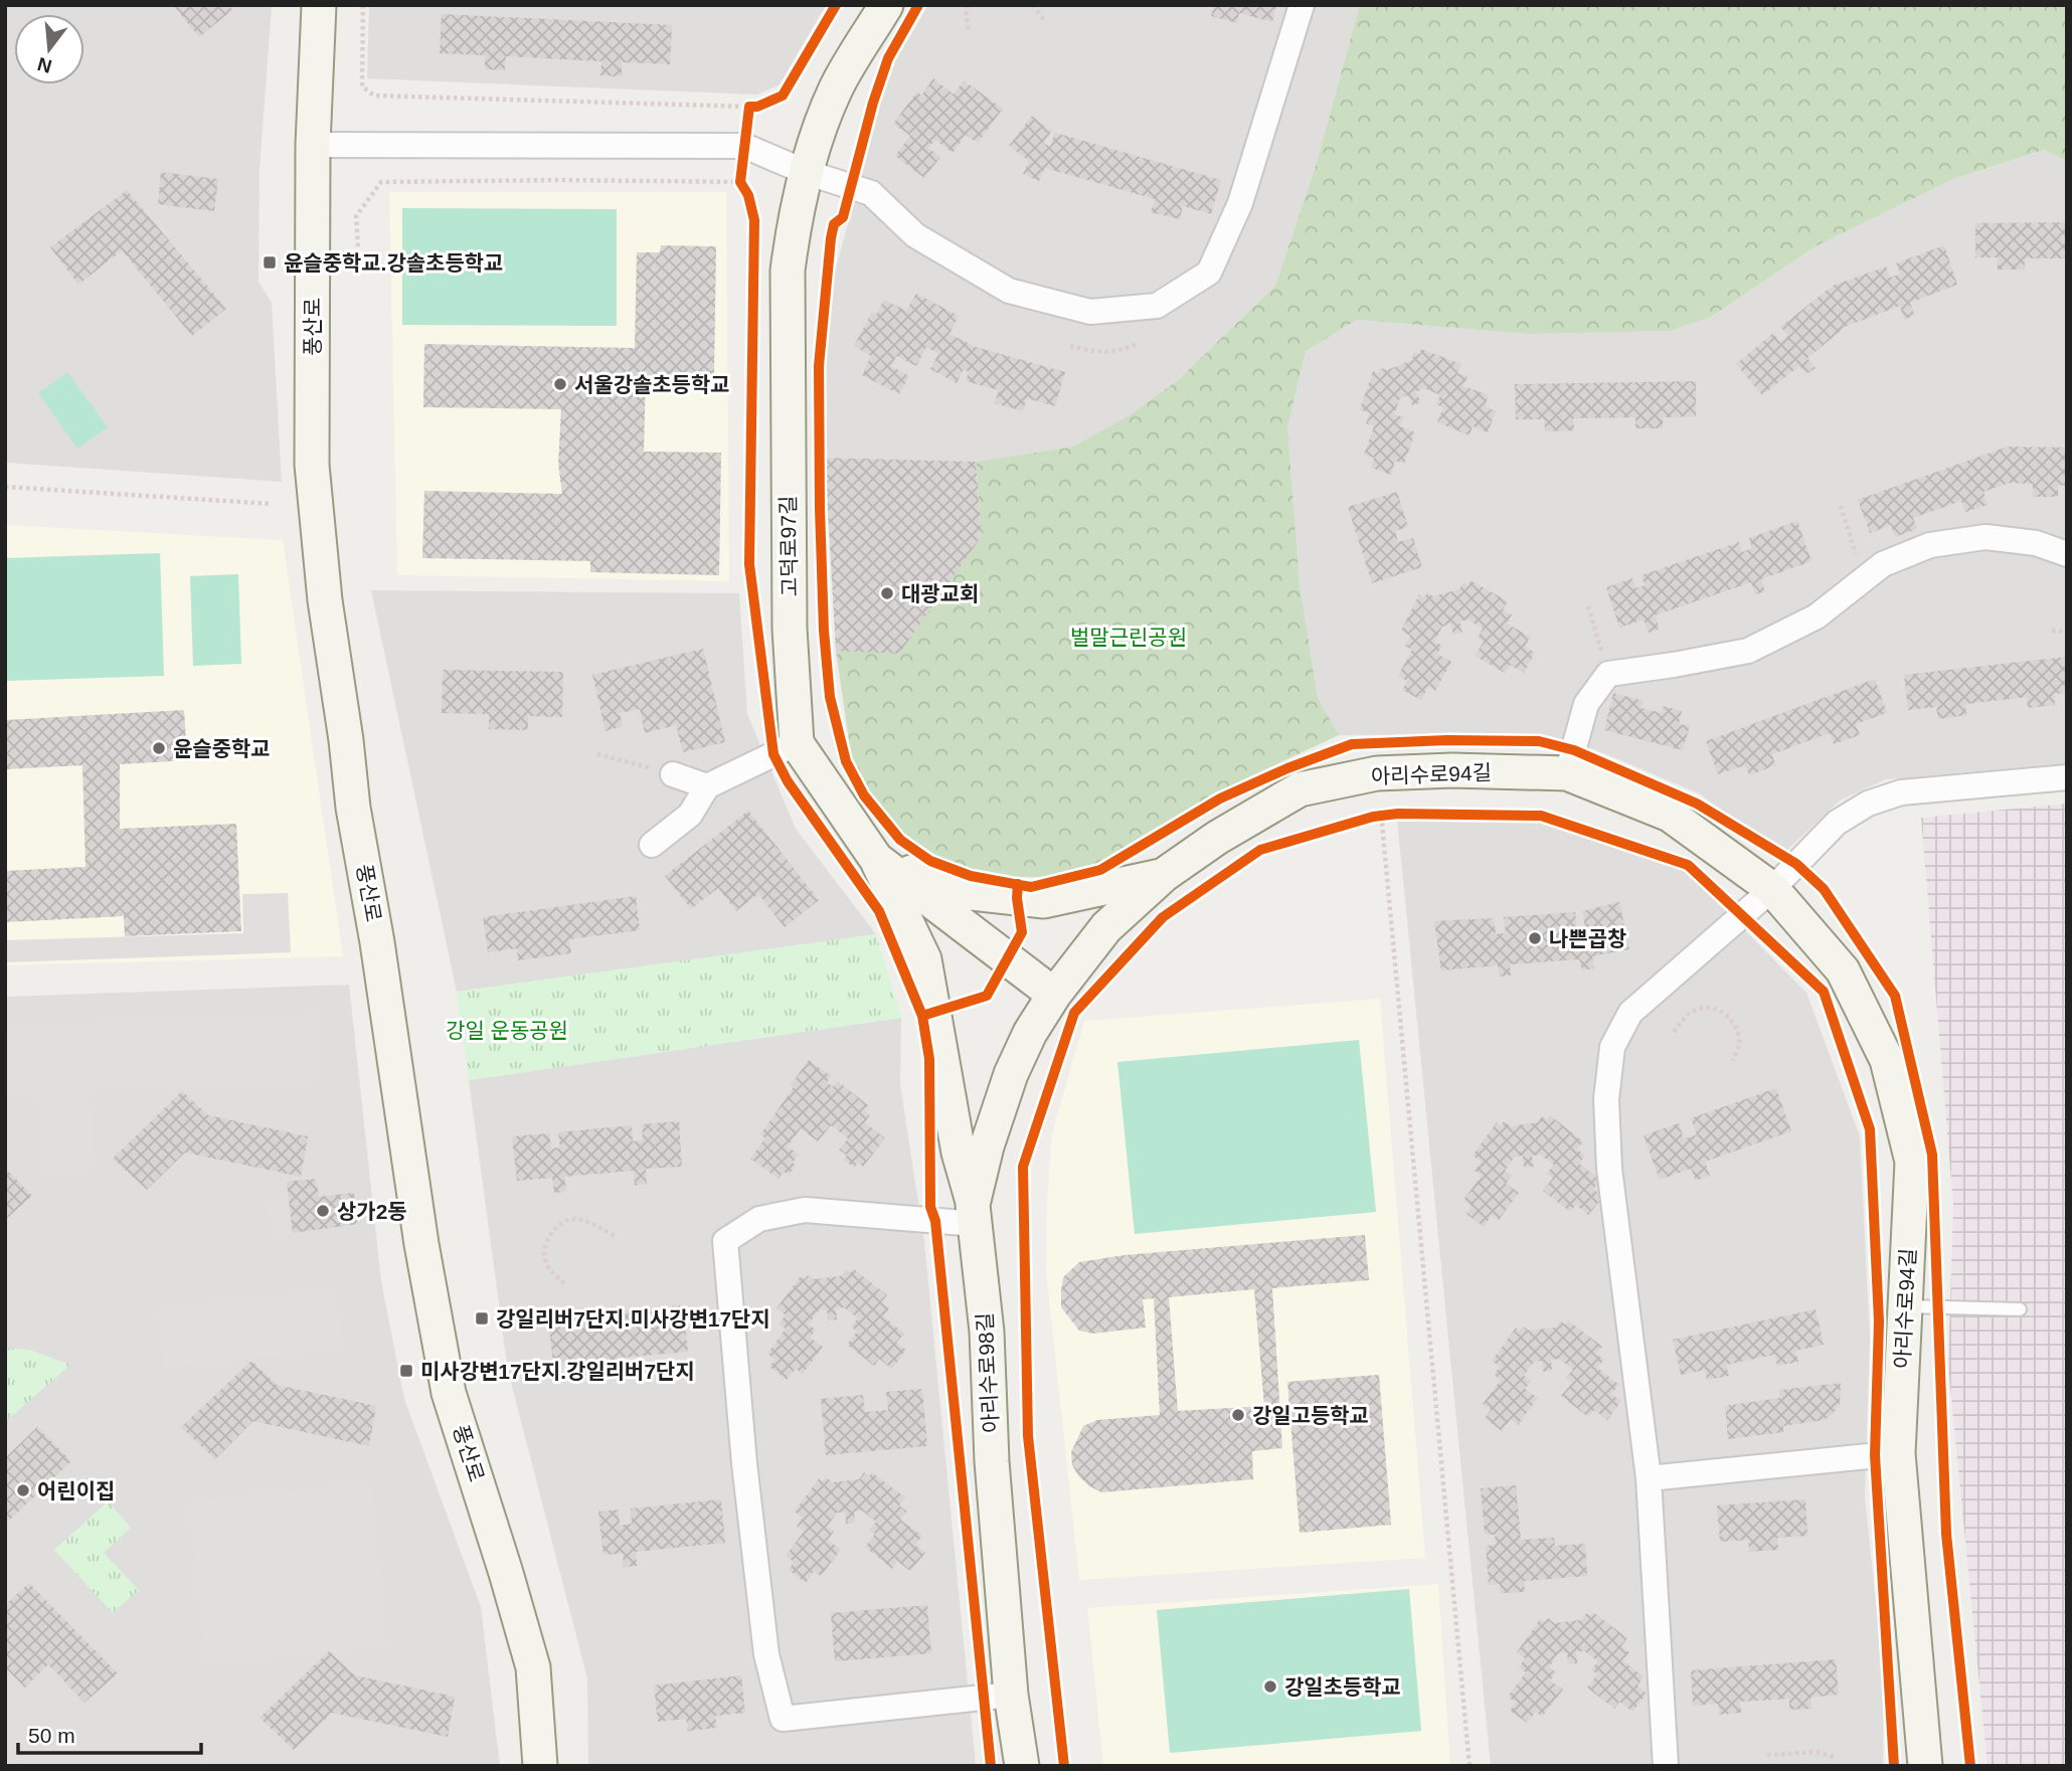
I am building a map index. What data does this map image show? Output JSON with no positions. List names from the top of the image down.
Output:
{
  "streets": {
    "street": [
      "풍산로",
      "고덕로97길",
      "아리수로94길",
      "아리수로98길"
    ]
  },
  "crossings": [
    ["아리수로94길", "아리수로98길"]
  ],
  "parks": ["벌말근린공원", "강일 운동공원"],
  "places": {
    "transit": ["윤슬중학교.강솔초등학교", "강일리버7단지.미사강변17단지", "미사강변17단지.강일리버7단지"],
    "other": [
      "서울강솔초등학교",
      "대광교회",
      "윤슬중학교",
      "나쁜곱창",
      "상가2동",
      "강일고등학교",
      "어린이집",
      "강일초등학교"
    ]
  },
  "scale_bar": "50 m",
  "north": "bottom"
}
